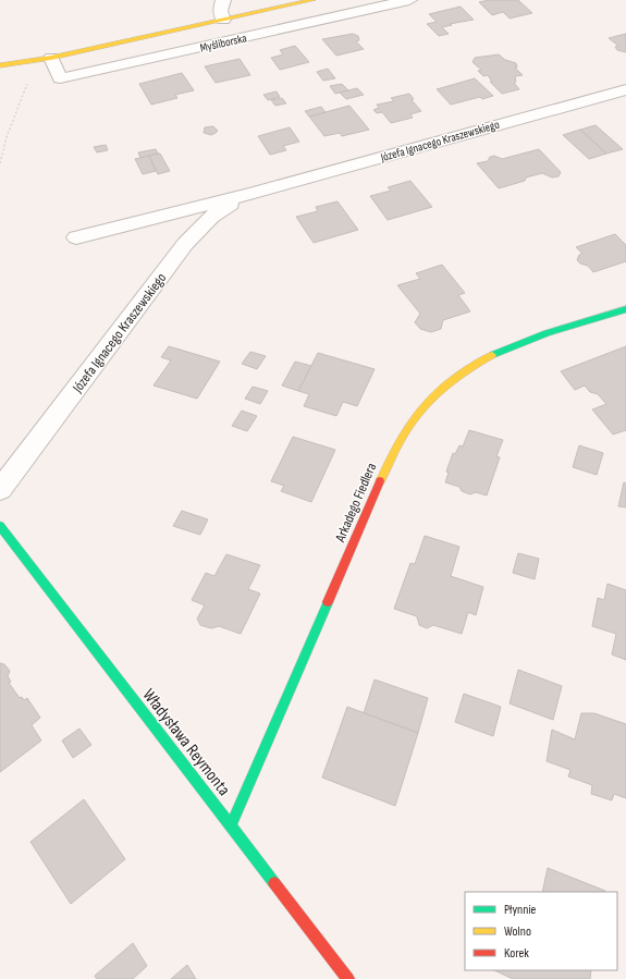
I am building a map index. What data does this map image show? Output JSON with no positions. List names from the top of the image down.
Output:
{
  "streets": {
    "street": [
      "Myśliborska",
      "Józefa Ignacego Kraszewskiego",
      "Arkadego Fiedlera",
      "Władysława Reymonta"
    ]
  },
  "crossings": [
    ["Arkadego Fiedlera", "Władysława Reymonta"]
  ],
  "legend": ["Płynnie", "Wolno", "Korek"]
}
